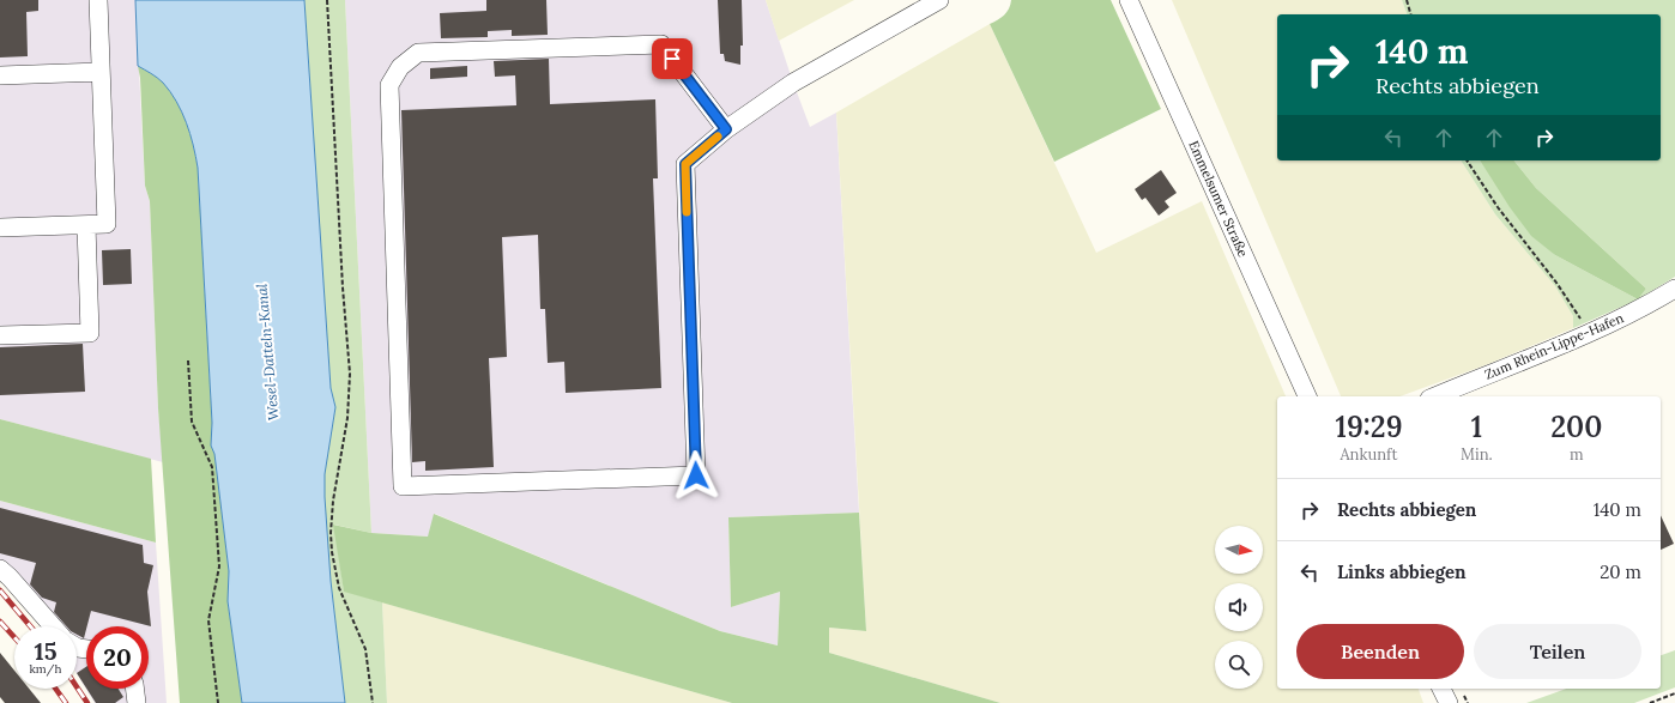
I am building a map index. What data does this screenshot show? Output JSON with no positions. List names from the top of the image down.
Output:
{
  "streets": {
    "street": ["Emmelsumer Straße", "Zum Rhein-Lippe-Hafen"]
  },
  "water": ["Wesel-Datteln-Kanal"],
  "north": "right",
  "page": {
    "turn": ["140 m", "Rechts abbiegen"],
    "eta": [
      "19:29",
      "Ankunft",
      "1",
      "Min.",
      "200",
      "m"
    ],
    "list": [
      {
        "name": "Rechts abbiegen",
        "value": "140 m"
      },
      {
        "name": "Links abbiegen",
        "value": "20 m"
      }
    ],
    "buttons": ["Beenden", "Teilen"],
    "speed": "15 km/h",
    "limit": "20"
  }
}
